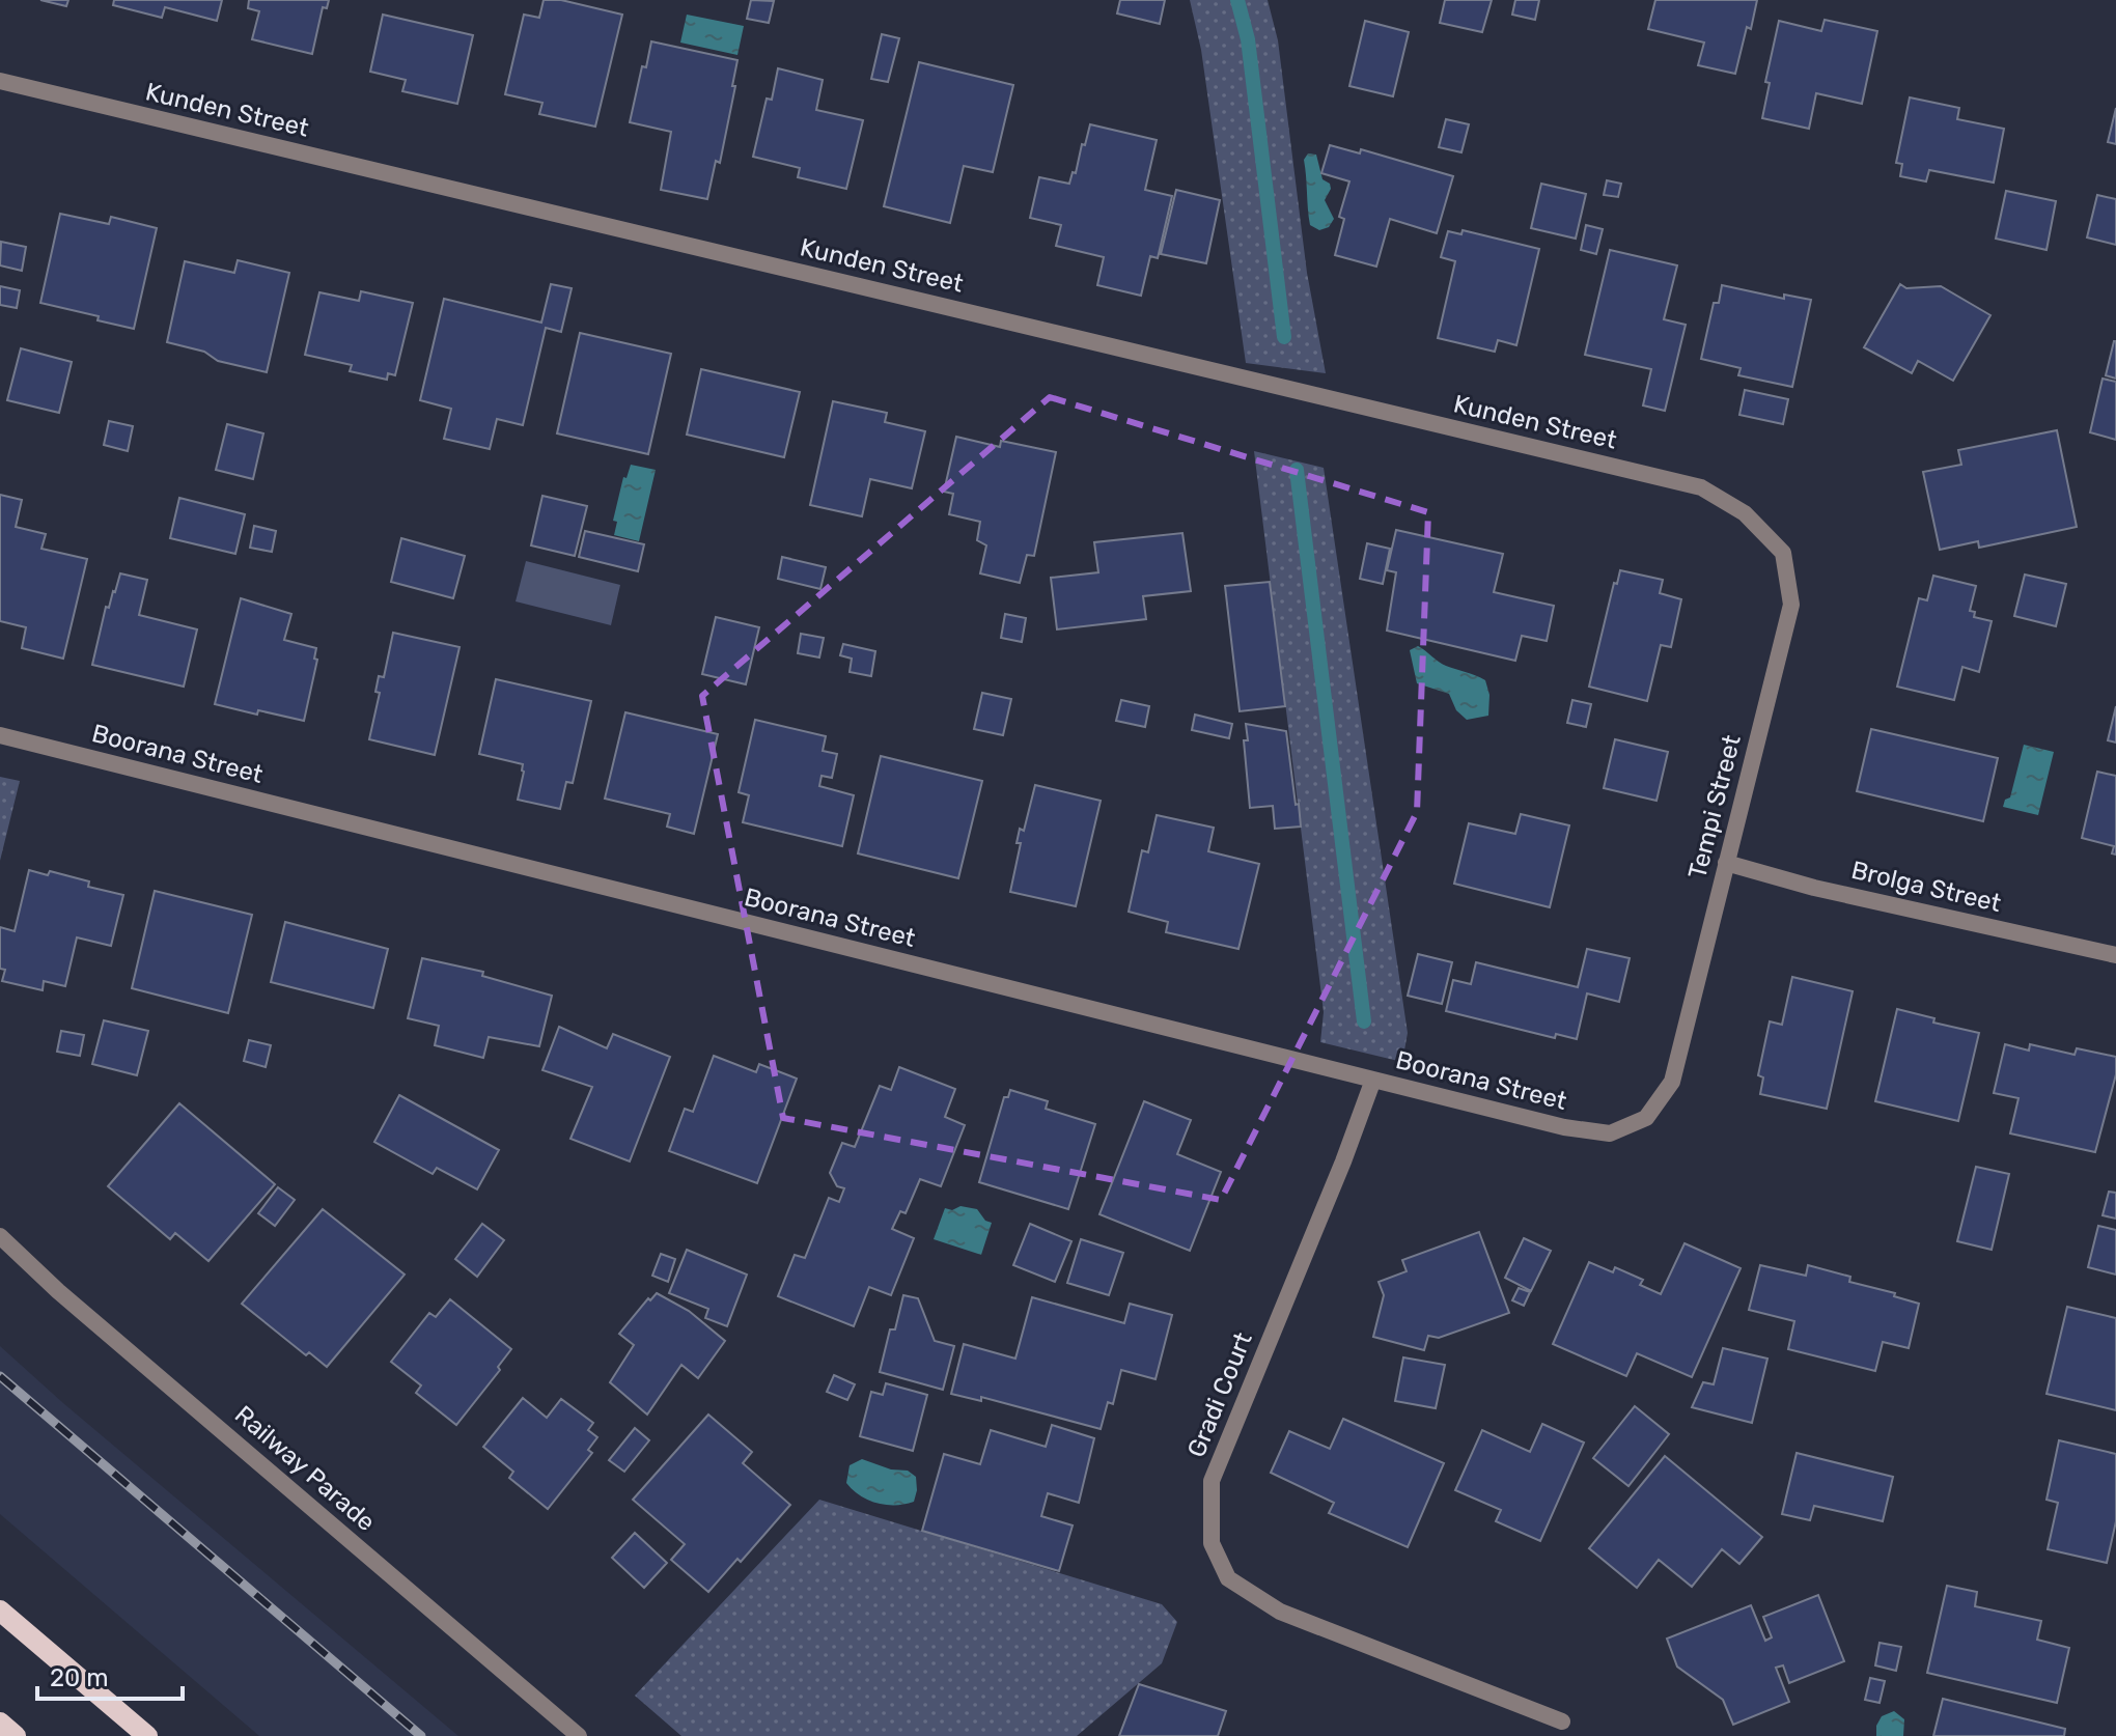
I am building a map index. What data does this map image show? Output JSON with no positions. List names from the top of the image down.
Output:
{
  "streets": {
    "street": [
      "Kunden Street",
      "Boorana Street",
      "Tempi Street",
      "Brolga Street",
      "Gradi Court",
      "Railway Parade"
    ]
  },
  "crossings": [
    ["Kunden Street", "Tempi Street"],
    ["Boorana Street", "Tempi Street"],
    ["Boorana Street", "Gradi Court"],
    ["Tempi Street", "Brolga Street"]
  ],
  "scale_bar": "20 m"
}
